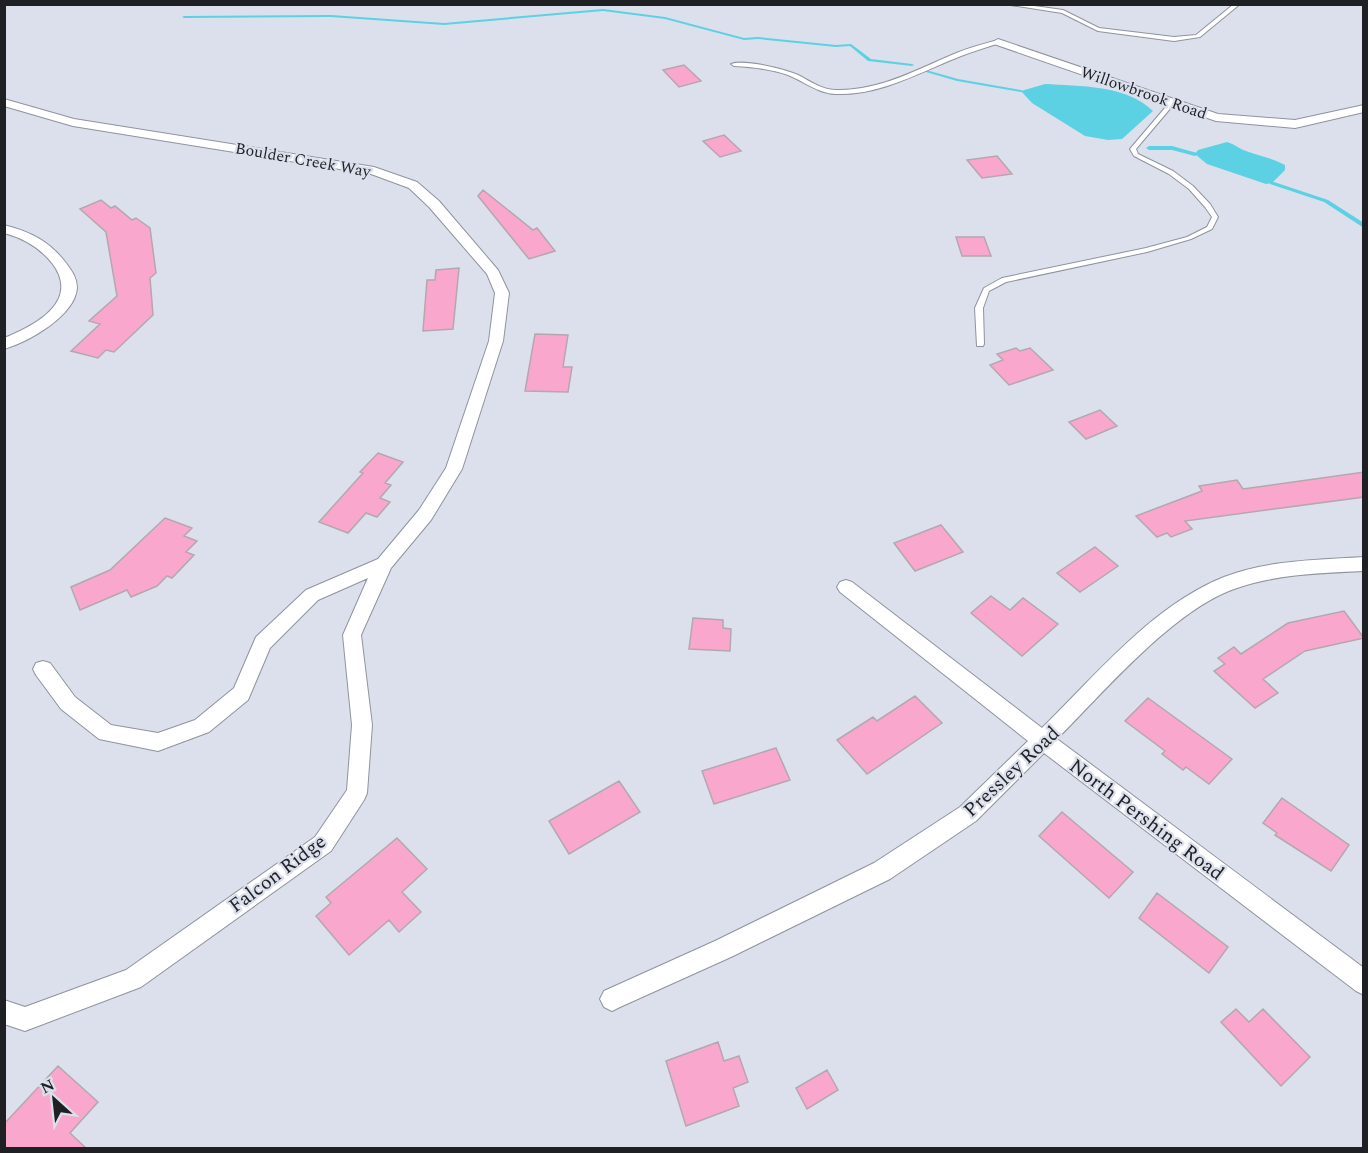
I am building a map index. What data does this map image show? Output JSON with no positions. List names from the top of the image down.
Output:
{
  "streets": {
    "street": [
      "Willowbrook Road",
      "Boulder Creek Way",
      "Pressley Road",
      "North Pershing Road",
      "Falcon Ridge"
    ]
  },
  "crossings": [
    ["Boulder Creek Way", "Falcon Ridge"],
    ["Pressley Road", "North Pershing Road"]
  ],
  "north": "top left"
}
